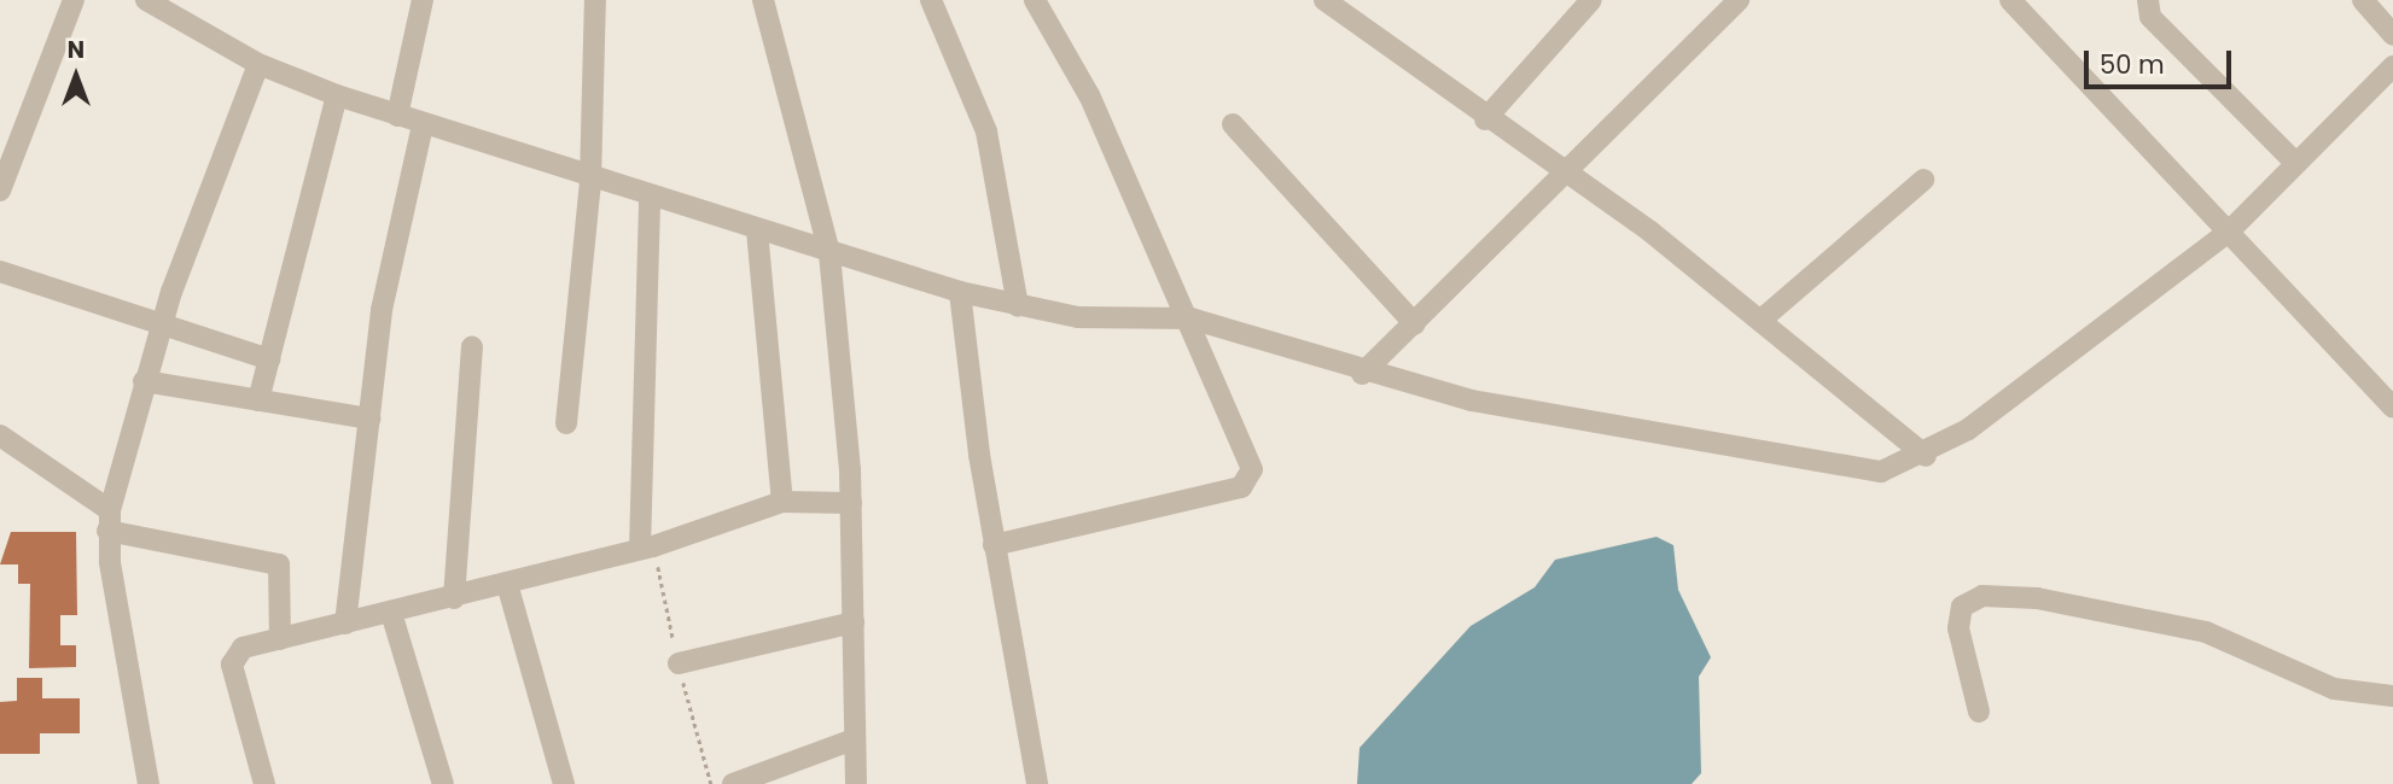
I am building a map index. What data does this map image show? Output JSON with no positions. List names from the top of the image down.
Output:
{
  "scale_bar": "50 m",
  "north": "top"
}
